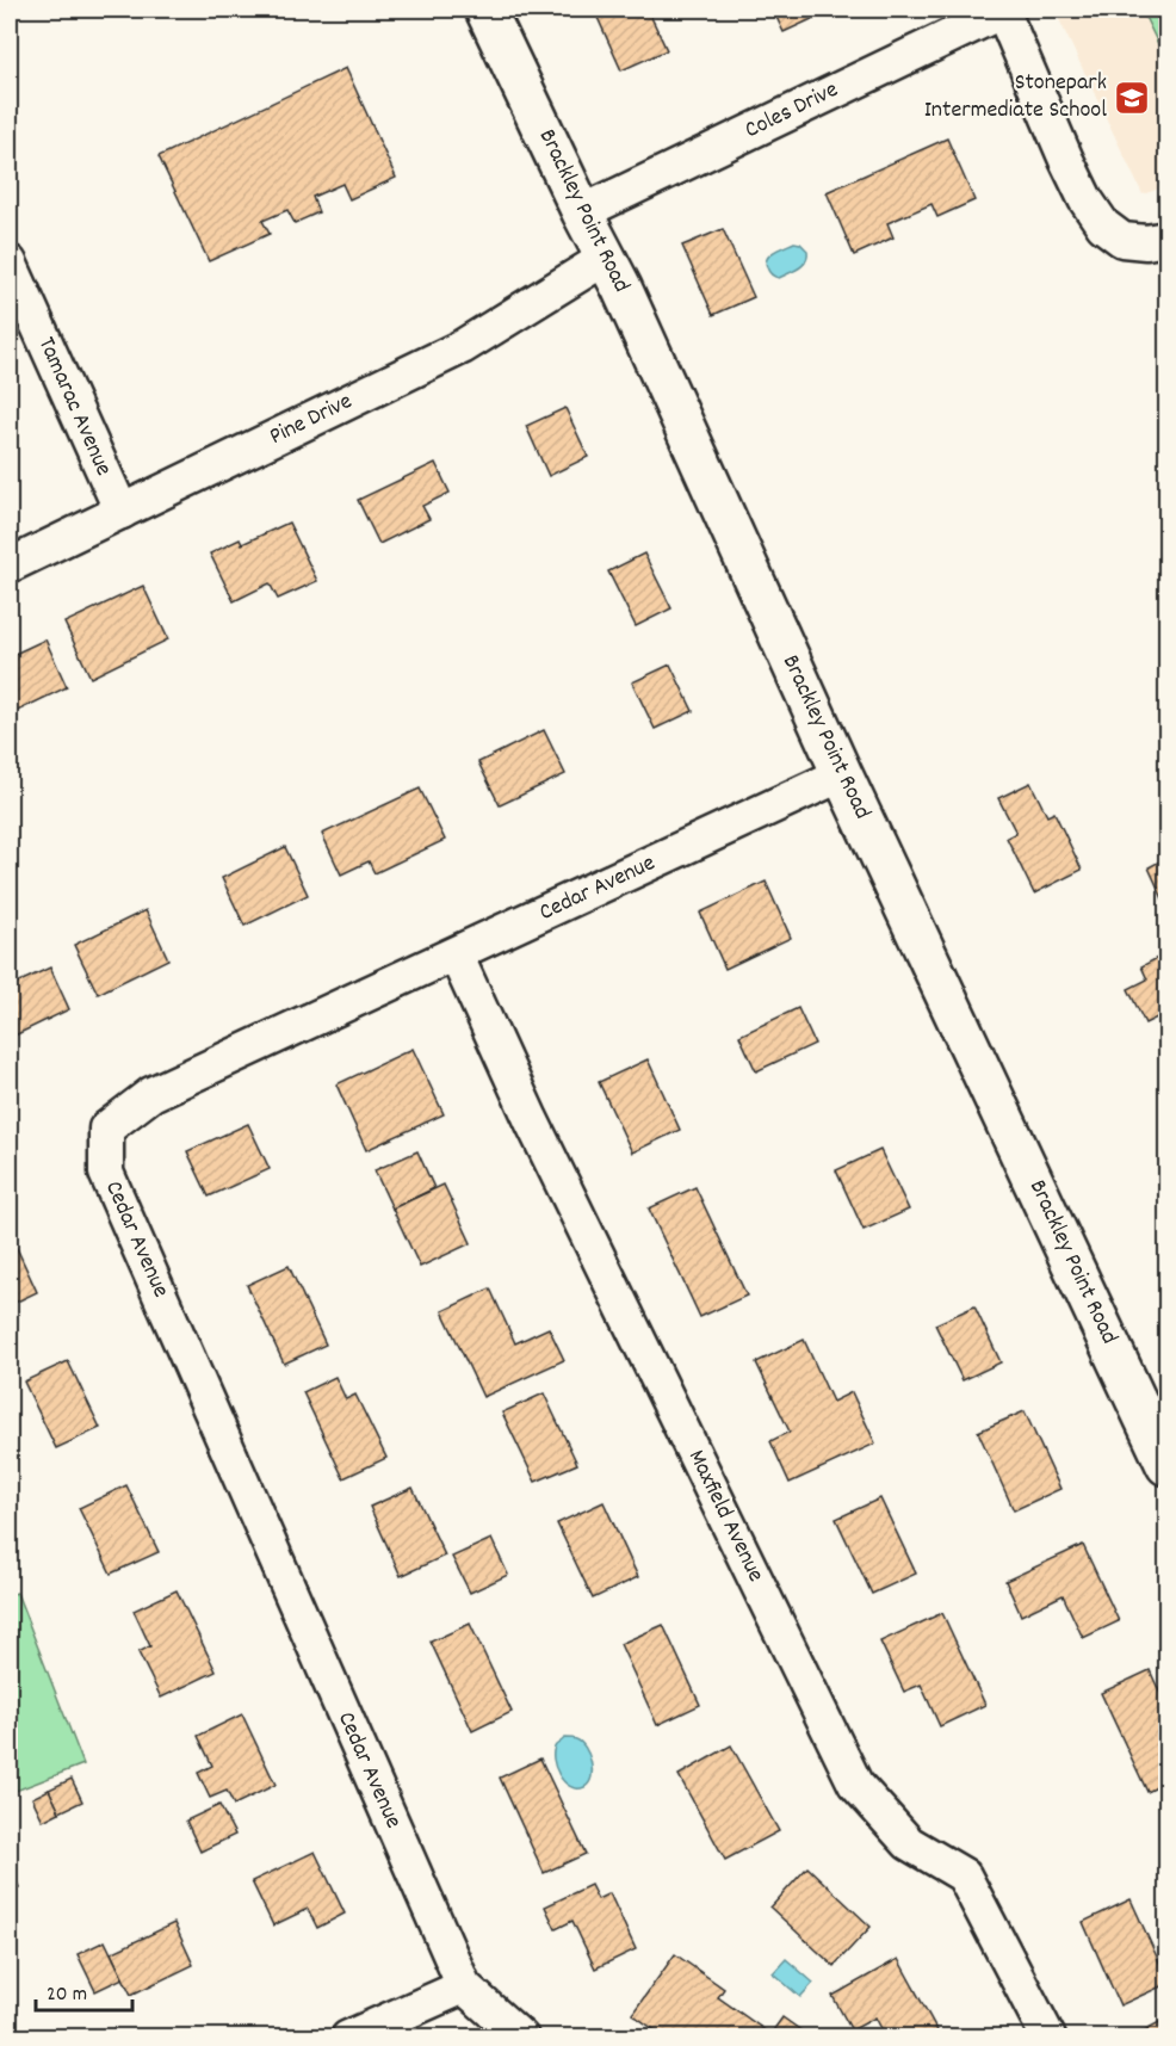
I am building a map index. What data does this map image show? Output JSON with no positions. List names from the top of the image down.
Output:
{
  "streets": {
    "main road": ["Brackley Point Road"],
    "street": [
      "Coles Drive",
      "Tamarac Avenue",
      "Pine Drive",
      "Cedar Avenue",
      "Maxfield Avenue"
    ]
  },
  "crossings": [
    ["Coles Drive", "Brackley Point Road"],
    ["Brackley Point Road", "Pine Drive"],
    ["Brackley Point Road", "Cedar Avenue"],
    ["Tamarac Avenue", "Pine Drive"],
    ["Cedar Avenue", "Maxfield Avenue"]
  ],
  "places": {
    "school or university": ["Stonepark Intermediate School"]
  },
  "scale_bar": "20 m"
}
